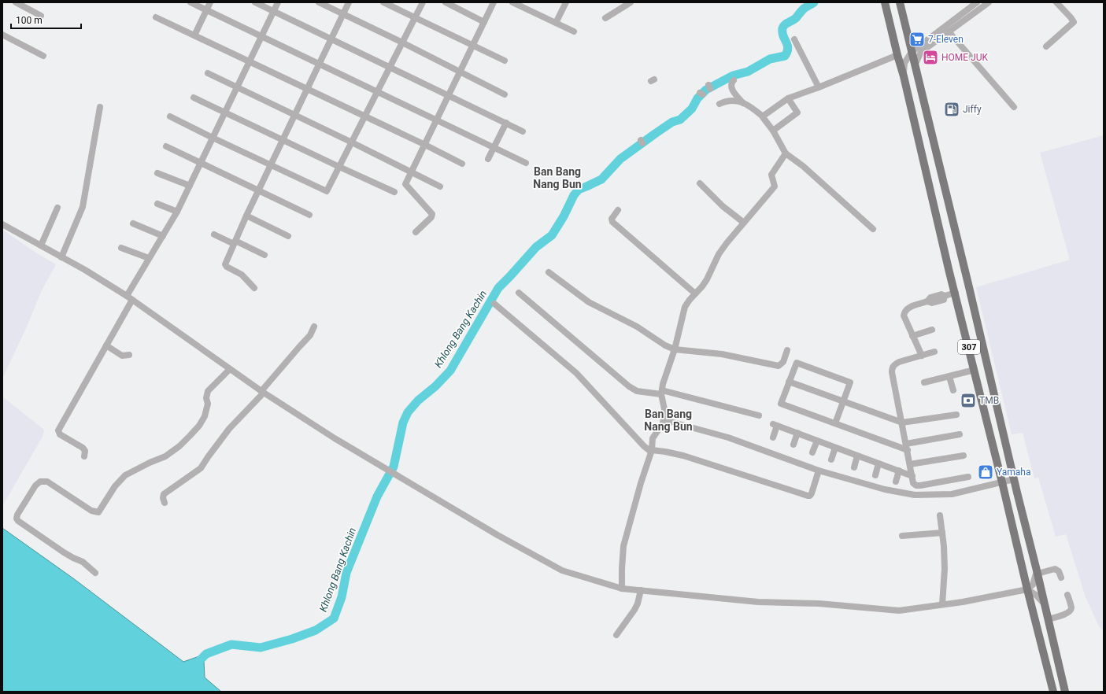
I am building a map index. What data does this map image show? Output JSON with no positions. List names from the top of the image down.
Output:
{
  "streets": {
    "main road": ["307"]
  },
  "districts": ["Ban Bang Nang Bun", "Ban Bang Nang Bun"],
  "water": ["Khlong Bang Kachin"],
  "places": {
    "supermarket": ["7-Eleven"],
    "hotel": ["HOME JUK"],
    "fuel station": ["Jiffy"],
    "bank": ["TMB"],
    "shop": ["Yamaha"]
  },
  "scale_bar": "100 m"
}
